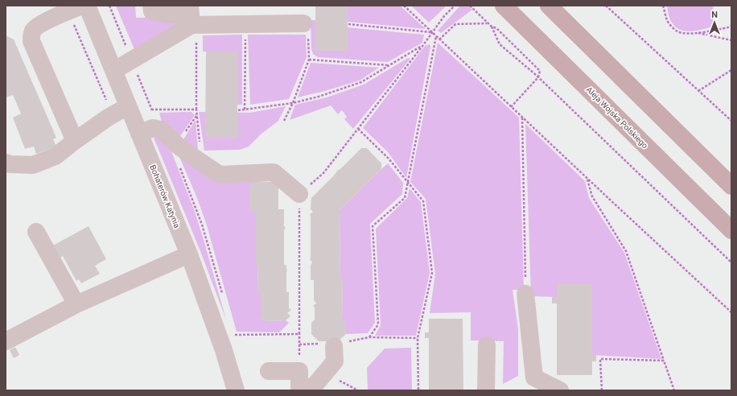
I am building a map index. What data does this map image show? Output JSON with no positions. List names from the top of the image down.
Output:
{
  "streets": {
    "main road": ["Aleja Wojska Polskiego"],
    "street": ["Bohaterów Katynia"]
  },
  "north": "top"
}
